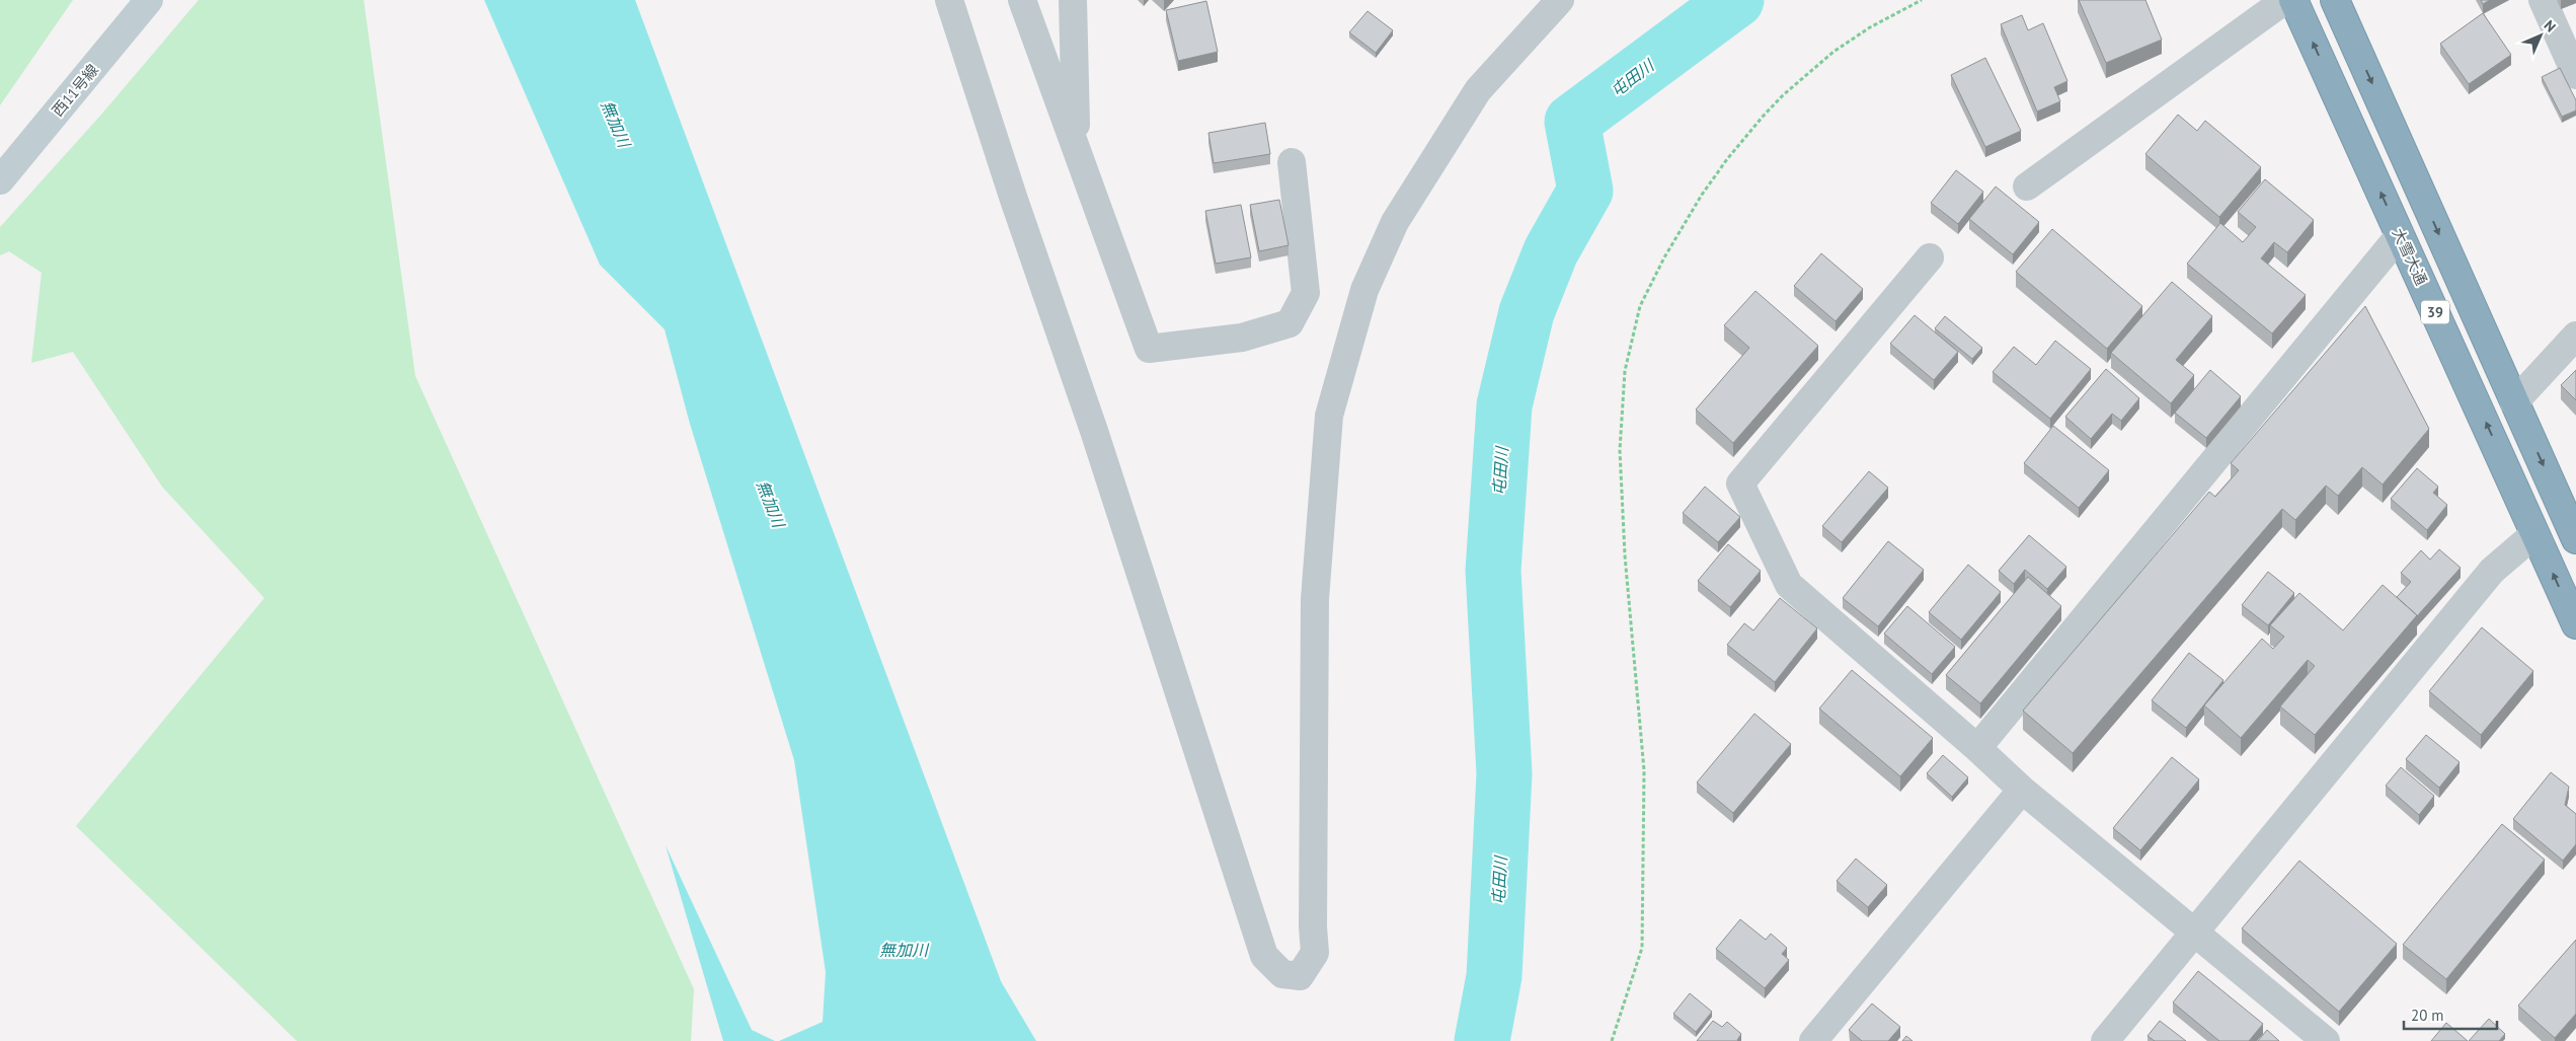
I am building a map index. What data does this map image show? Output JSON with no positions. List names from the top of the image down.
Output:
{
  "streets": {
    "highway": ["大雪大通", "39"],
    "street": ["西11号線"]
  },
  "water": ["屯田川", "無加川"],
  "scale_bar": "20 m",
  "north": "top right"
}
